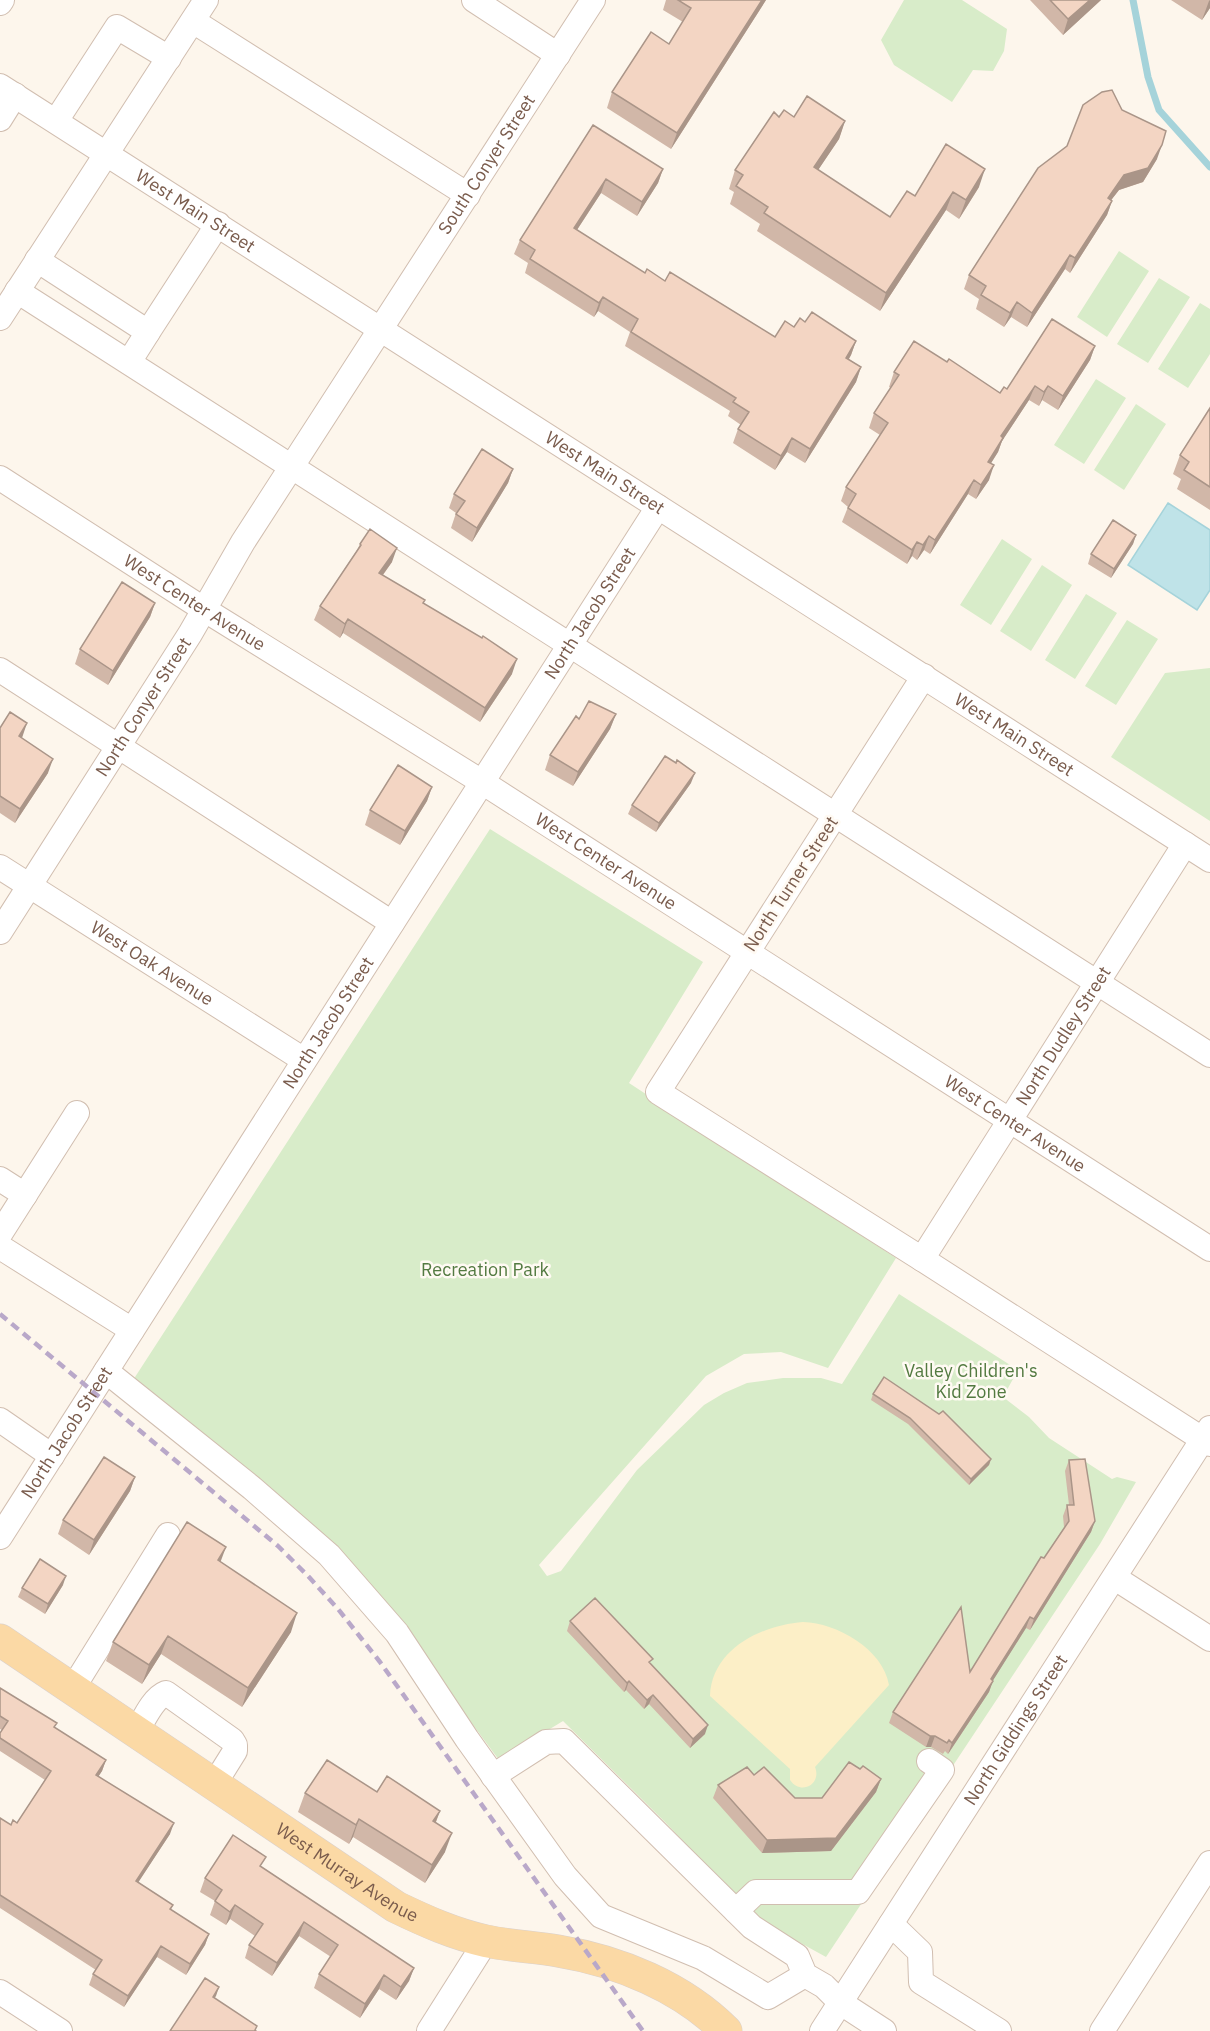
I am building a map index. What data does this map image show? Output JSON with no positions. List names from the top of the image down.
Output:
{
  "streets": {
    "main road": ["West Murray Avenue"],
    "street": [
      "South Conyer Street",
      "West Main Street",
      "West Center Avenue",
      "North Jacob Street",
      "North Conyer Street",
      "North Turner Street",
      "West Oak Avenue",
      "North Dudley Street",
      "North Giddings Street"
    ]
  },
  "crossings": [
    ["South Conyer Street", "West Main Street"],
    ["South Conyer Street", "North Conyer Street"],
    ["West Main Street", "North Jacob Street"],
    ["West Main Street", "North Conyer Street"],
    ["West Main Street", "North Turner Street"],
    ["West Main Street", "North Dudley Street"],
    ["West Center Avenue", "North Jacob Street"],
    ["West Center Avenue", "North Conyer Street"],
    ["West Center Avenue", "North Turner Street"],
    ["West Center Avenue", "North Dudley Street"],
    ["North Jacob Street", "West Oak Avenue"],
    ["North Conyer Street", "West Oak Avenue"],
    ["North Turner Street", "North Dudley Street"]
  ],
  "parks": ["Recreation Park", "Valley Children's Kid Zone"]
}
